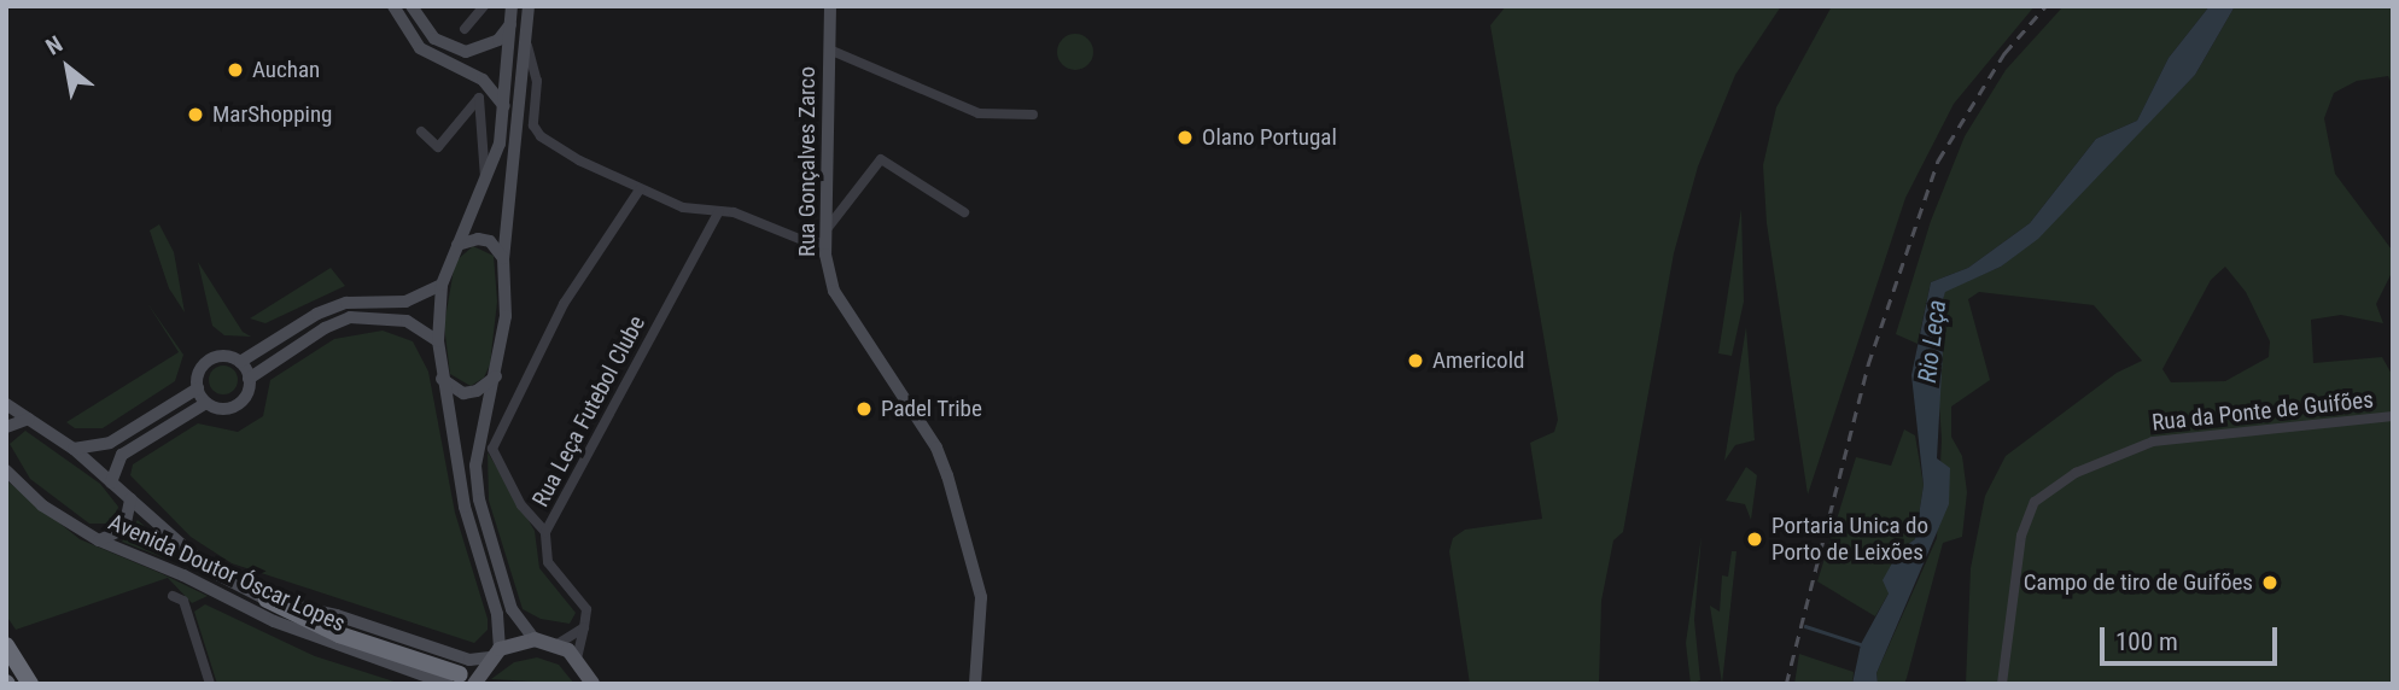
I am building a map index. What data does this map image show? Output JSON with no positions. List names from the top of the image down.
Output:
{
  "streets": {
    "main road": ["Rua Gonçalves Zarco", "Avenida Doutor Óscar Lopes"],
    "street": ["Rua Leça Futebol Clube", "Rua da Ponte de Guifões"]
  },
  "water": ["Rio Leça"],
  "places": [
    "Auchan",
    "MarShopping",
    "Olano Portugal",
    "Americold",
    "Padel Tribe",
    "Portaria Unica do Porto de Leixões",
    "Campo de tiro de Guifões"
  ],
  "scale_bar": "100 m",
  "north": "top left"
}
